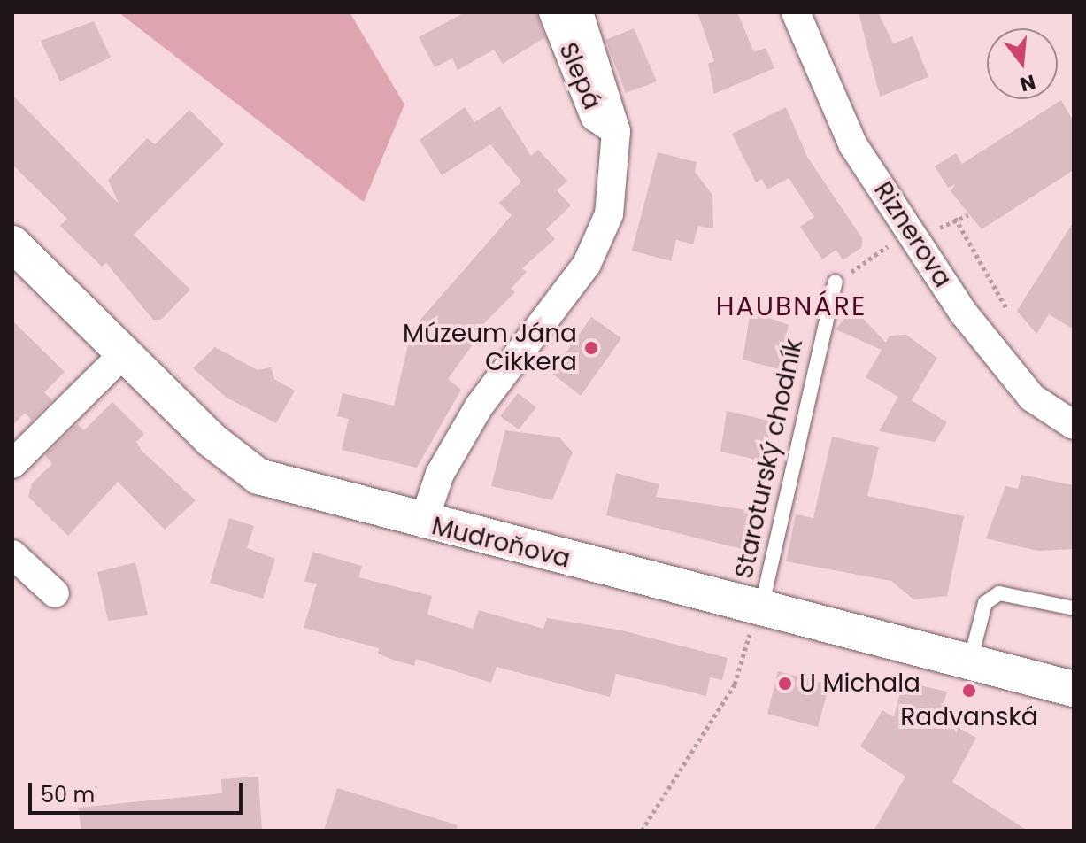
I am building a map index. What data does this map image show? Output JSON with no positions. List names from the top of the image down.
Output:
{
  "streets": {
    "street": ["Slepá", "Riznerova", "Mudroňova"],
    "lane": ["Staroturský chodník"]
  },
  "crossings": [
    ["Staroturský chodník", "Mudroňova"]
  ],
  "districts": ["HAUBNÁRE"],
  "places": ["Múzeum Jána Cikkera", "U Michala", "Radvanská"],
  "scale_bar": "50 m",
  "north": "bottom"
}
